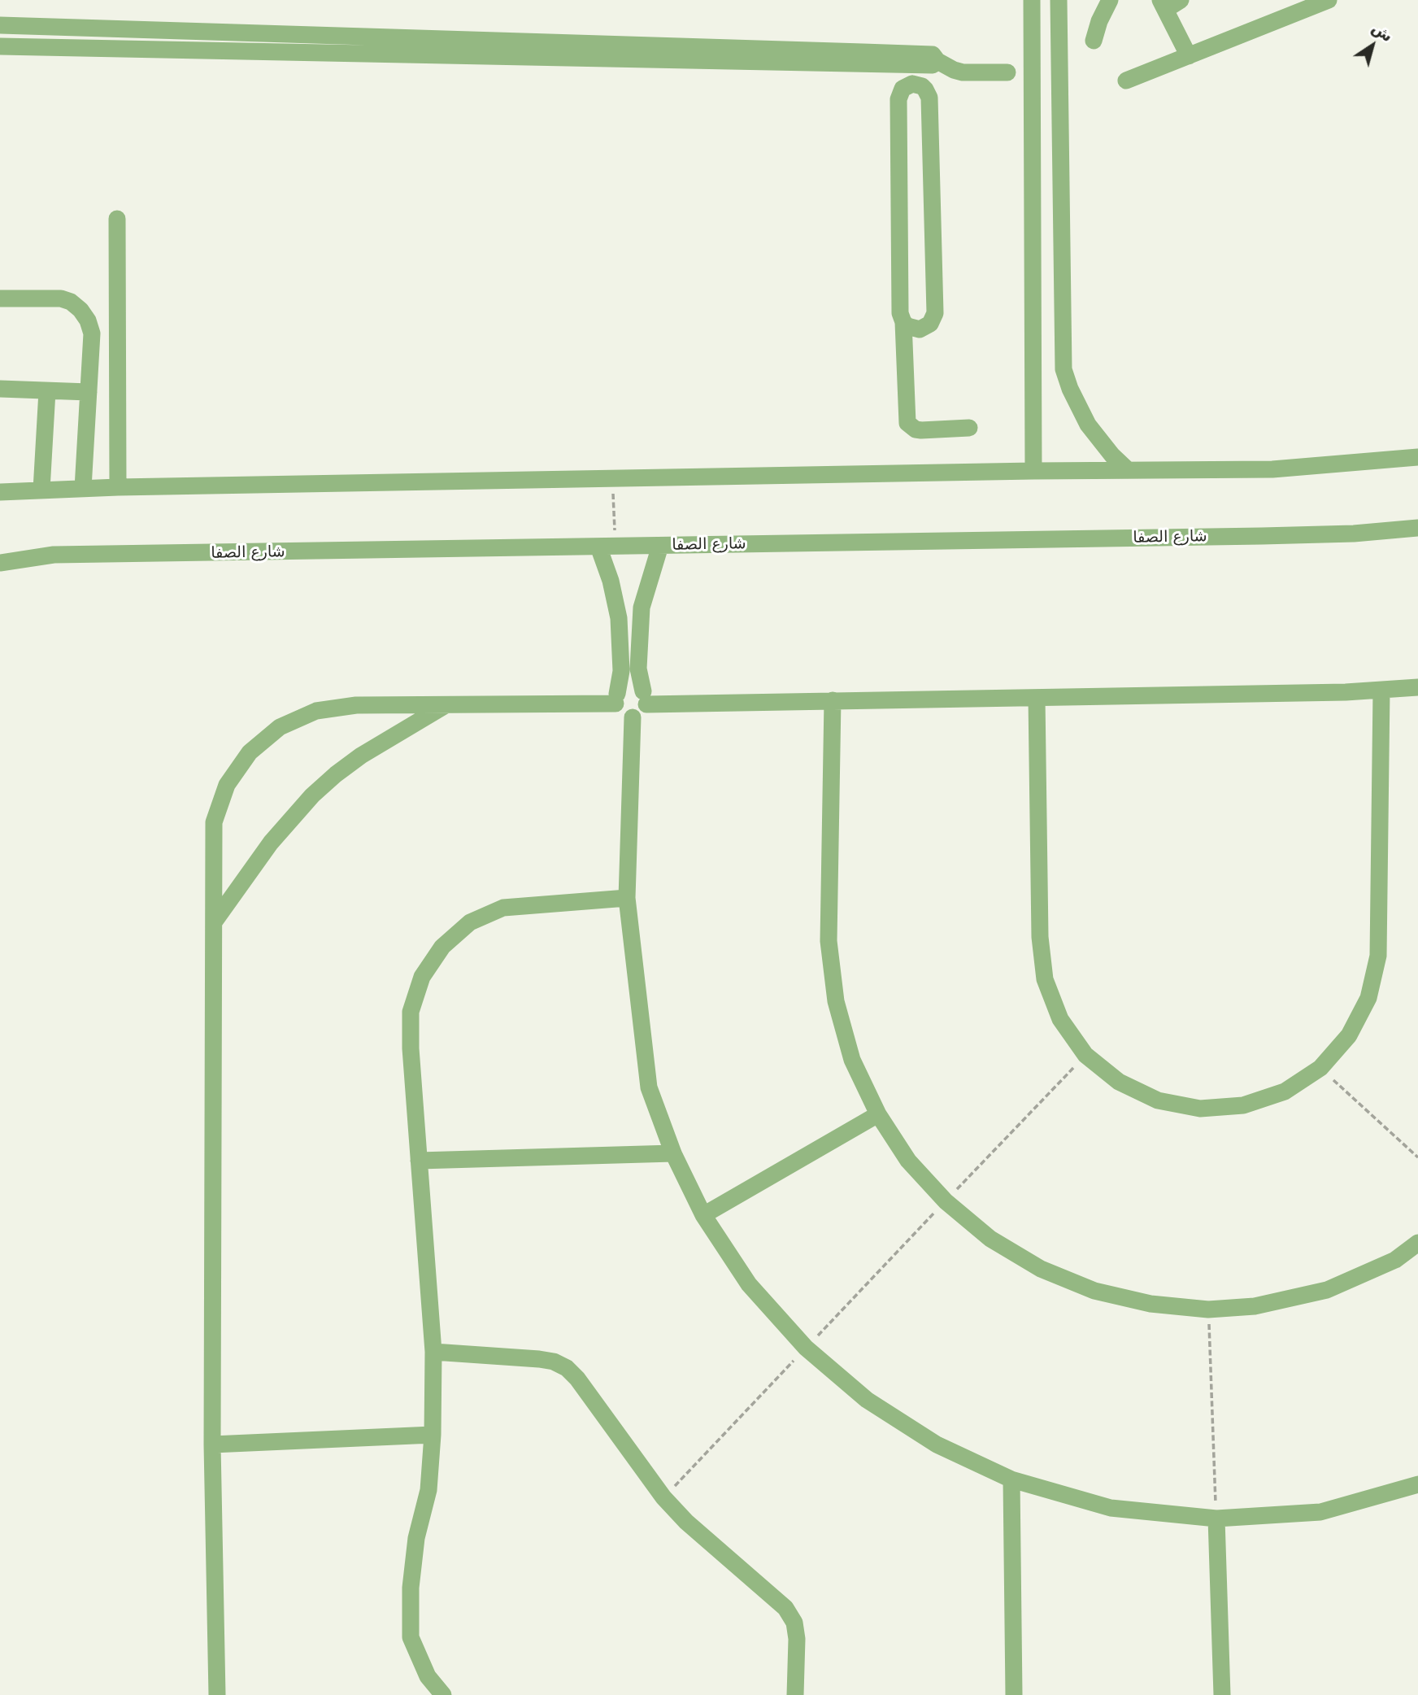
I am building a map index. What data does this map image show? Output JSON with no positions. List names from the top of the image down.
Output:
{
  "streets": {
    "street": ["شارع الصفا"]
  },
  "north": "top right"
}
